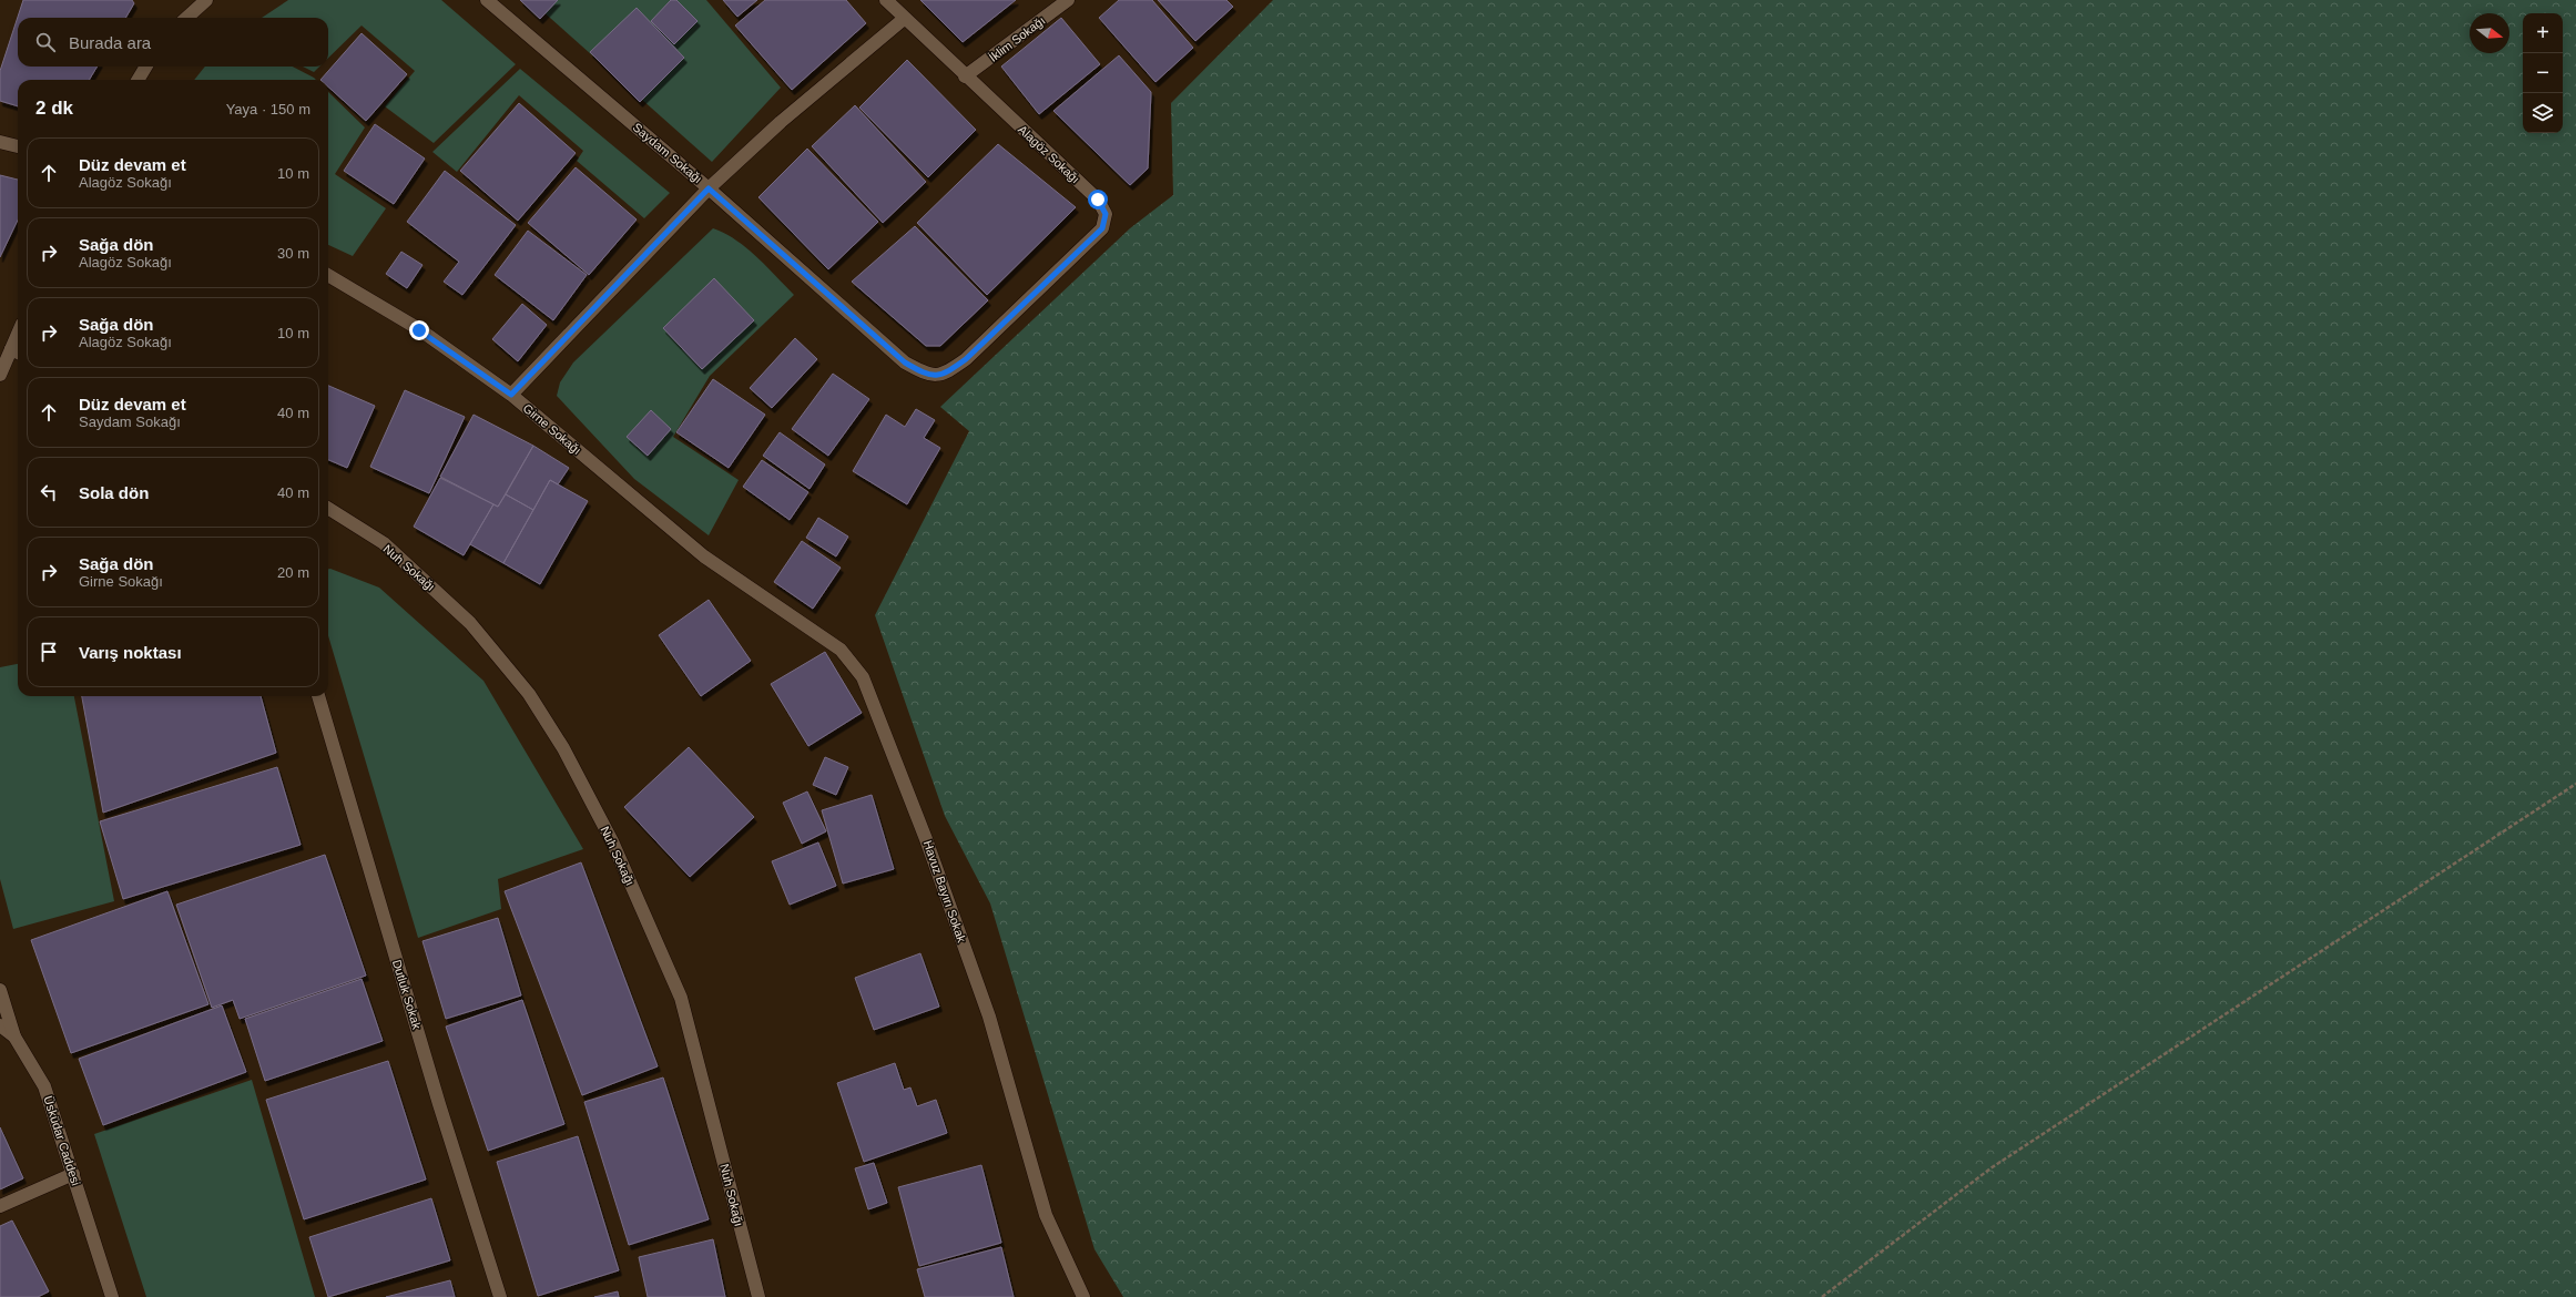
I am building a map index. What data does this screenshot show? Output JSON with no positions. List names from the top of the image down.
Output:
{
  "streets": {
    "street": [
      "İklim Sokağı",
      "Saydam Sokağı",
      "Alagöz Sokağı",
      "Girne Sokağı",
      "Nuh Sokağı",
      "Havuz Bayırı Sokak",
      "Dutluk Sokak",
      "Üsküdar Caddesi"
    ]
  },
  "crossings": [
    ["İklim Sokağı", "Alagöz Sokağı"],
    ["Saydam Sokağı", "Alagöz Sokağı"],
    ["Girne Sokağı", "Havuz Bayırı Sokak"]
  ],
  "north": "right",
  "page": {
    "map_buttons": ["+", "−"],
    "search": "Burada ara",
    "heading": ["2 dk", "Yaya · 150 m"],
    "list": [
      ["Düz devam et", "Alagöz Sokağı", "10 m"],
      ["Sağa dön", "Alagöz Sokağı", "30 m"],
      ["Sağa dön", "Alagöz Sokağı", "10 m"],
      ["Düz devam et", "Saydam Sokağı", "40 m"],
      ["Sola dön", "40 m"],
      ["Sağa dön", "Girne Sokağı", "20 m"],
      "Varış noktası"
    ]
  }
}
